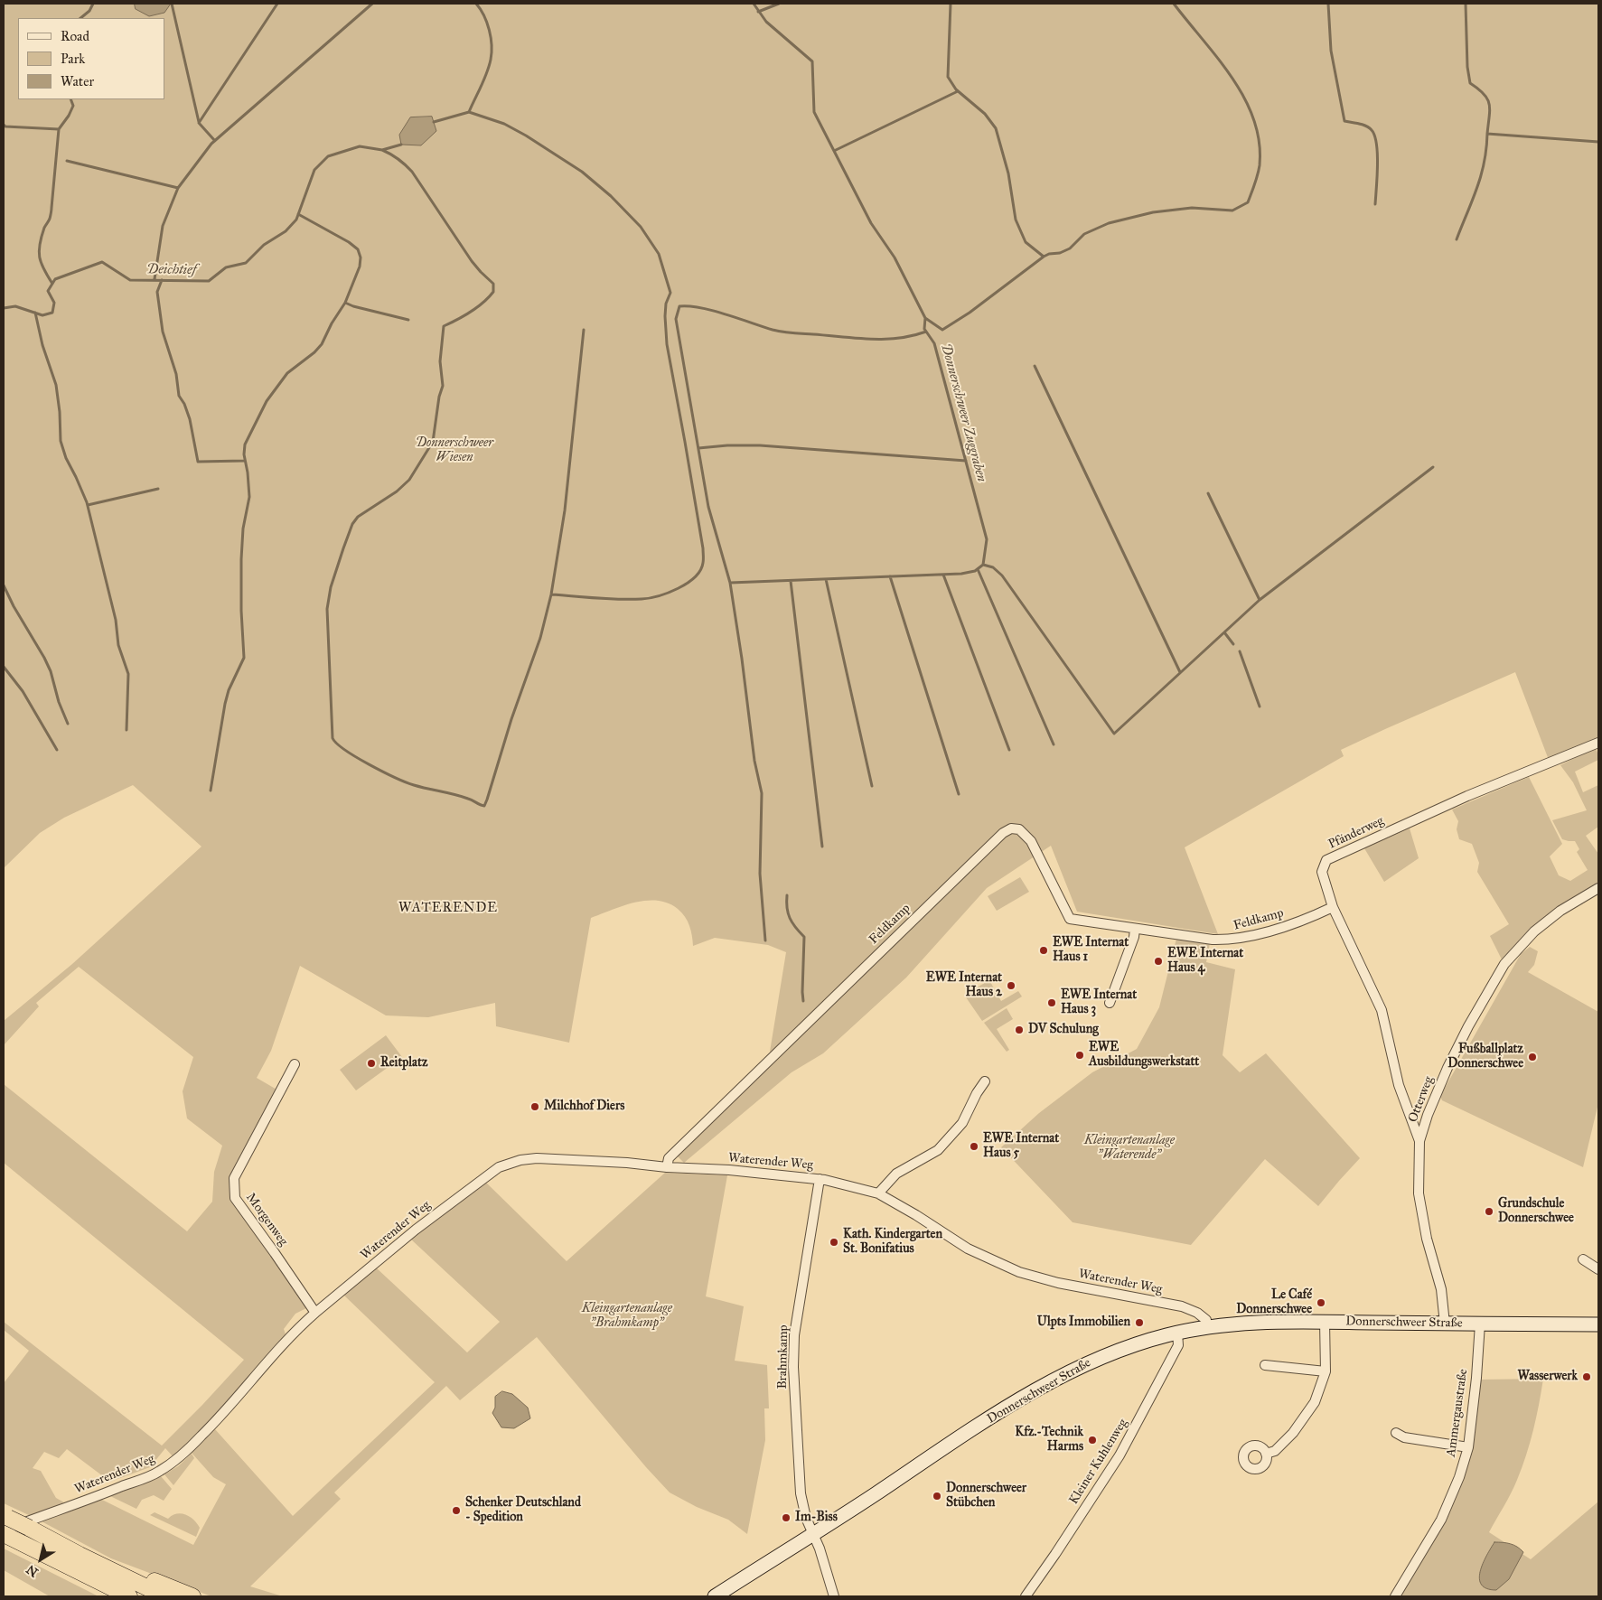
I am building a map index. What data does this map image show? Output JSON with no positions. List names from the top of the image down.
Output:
{
  "streets": {
    "main road": ["Donnerschweer Straße"],
    "street": [
      "Pfänderweg",
      "Feldkamp",
      "Otterweg",
      "Waterender Weg",
      "Morgenweg",
      "Brahmkamp",
      "Ammergaustraße",
      "Kleiner Kuhlenweg"
    ]
  },
  "crossings": [
    ["Pfänderweg", "Feldkamp"],
    ["Pfänderweg", "Otterweg"],
    ["Feldkamp", "Waterender Weg"],
    ["Otterweg", "Donnerschweer Straße"],
    ["Waterender Weg", "Morgenweg"],
    ["Waterender Weg", "Donnerschweer Straße"],
    ["Waterender Weg", "Brahmkamp"],
    ["Donnerschweer Straße", "Brahmkamp"],
    ["Donnerschweer Straße", "Ammergaustraße"],
    ["Donnerschweer Straße", "Kleiner Kuhlenweg"]
  ],
  "districts": ["WATERENDE"],
  "water": ["Deichtief", "Donnerschweer Zuggraben"],
  "parks": ["Donnerschweer Wiesen", "Kleingartenanlage \"Waterende\"", "Kleingartenanlage \"Brahmkamp\""],
  "places": [
    "EWE Internat Haus 1",
    "EWE Internat Haus 4",
    "EWE Internat Haus 2",
    "EWE Internat Haus 3",
    "DV Schulung",
    "EWE Ausbildungswerkstatt",
    "Fußballplatz Donnerschwee",
    "Reitplatz",
    "Milchhof Diers",
    "EWE Internat Haus 5",
    "Grundschule Donnerschwee",
    "Kath. Kindergarten St. Bonifatius",
    "Le Café Donnerschwee",
    "Ulpts Immobilien",
    "Wasserwerk",
    "Kfz.-Technik Harms",
    "Donnerschweer Stübchen",
    "Schenker Deutschland - Spedition",
    "Im-Biss"
  ],
  "legend": ["Road", "Park", "Water"],
  "north": "bottom left"
}
